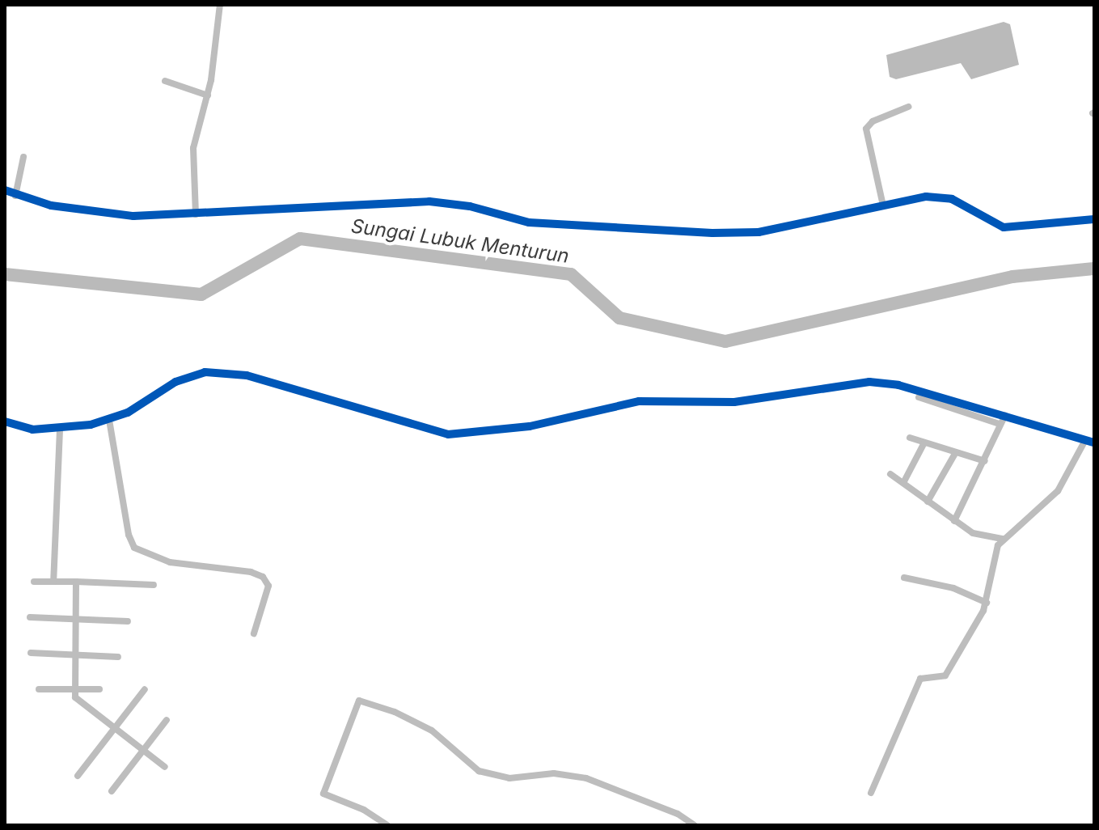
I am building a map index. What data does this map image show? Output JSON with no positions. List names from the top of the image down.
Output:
{
  "water": ["Sungai Lubuk Menturun"]
}
